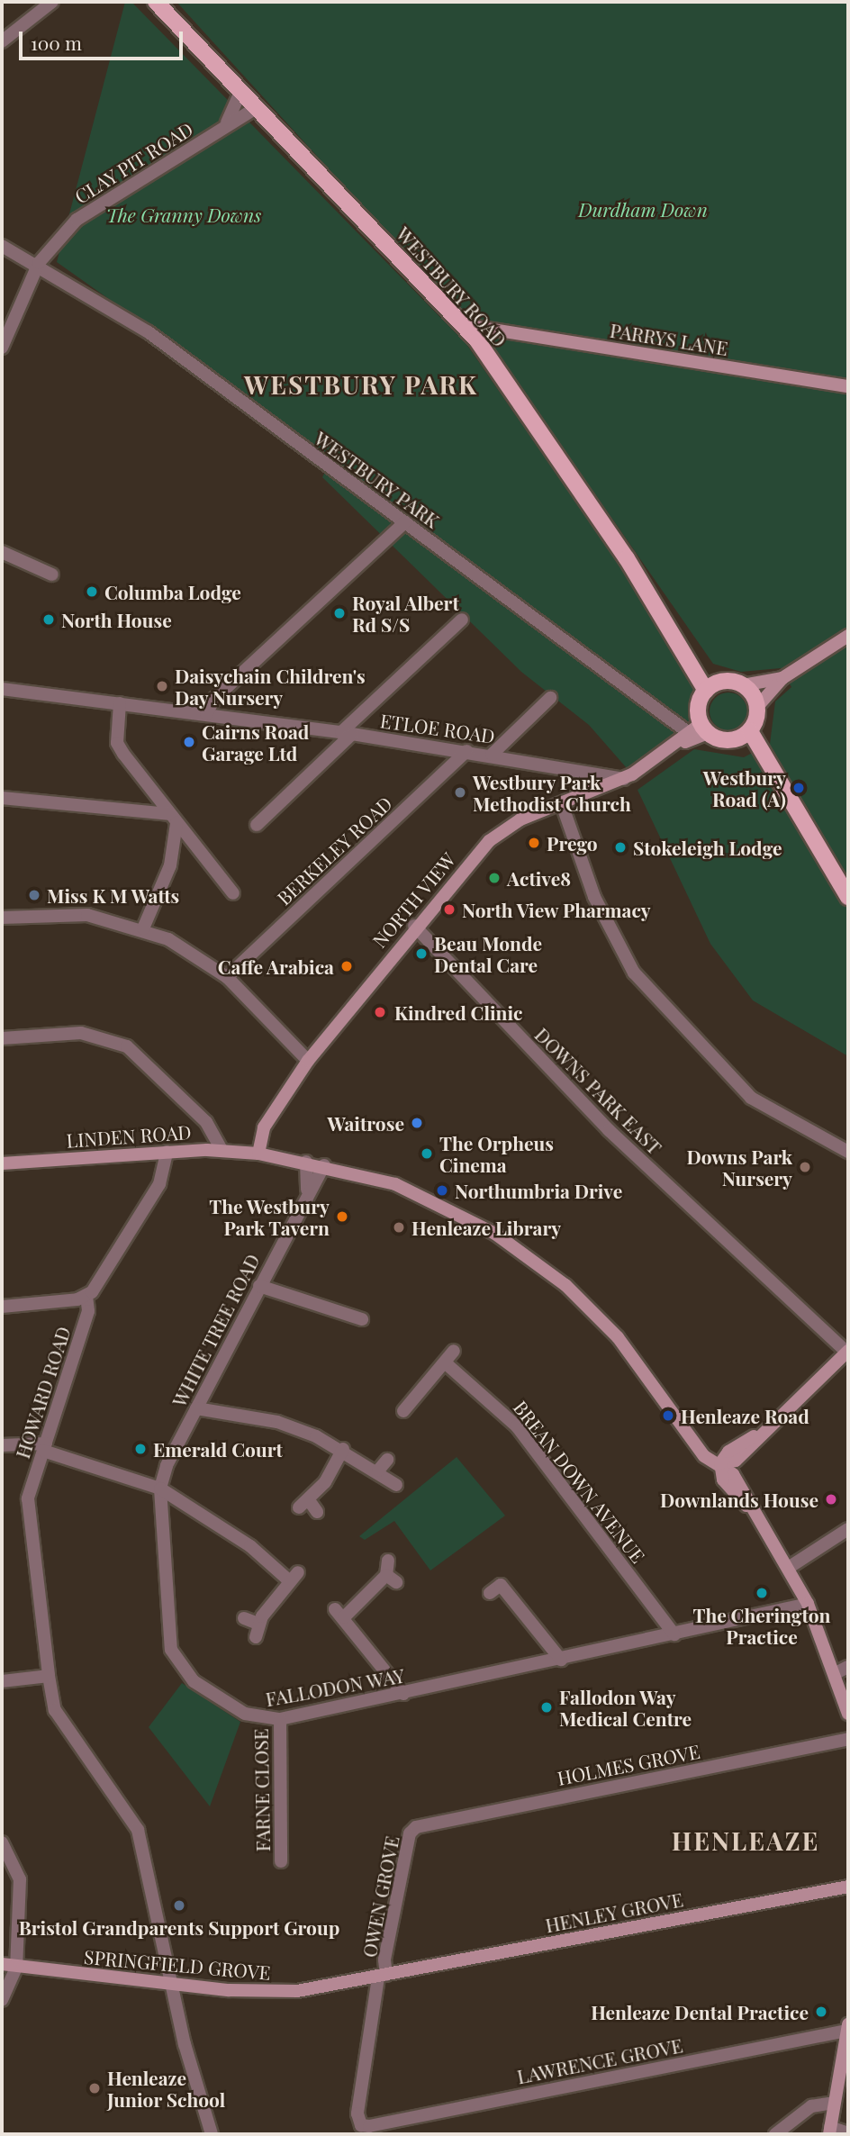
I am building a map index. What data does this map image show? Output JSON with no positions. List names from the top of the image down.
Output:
{
  "streets": {
    "main road": [
      "WESTBURY ROAD",
      "PARRYS LANE",
      "NORTH VIEW",
      "LINDEN ROAD",
      "HENLEY GROVE",
      "SPRINGFIELD GROVE"
    ],
    "street": [
      "CLAY PIT ROAD",
      "WESTBURY PARK",
      "ETLOE ROAD",
      "BERKELEY ROAD",
      "DOWNS PARK EAST",
      "WHITE TREE ROAD",
      "HOWARD ROAD",
      "BREAN DOWN AVENUE",
      "FALLODON WAY",
      "HOLMES GROVE",
      "FARNE CLOSE",
      "OWEN GROVE",
      "LAWRENCE GROVE"
    ]
  },
  "crossings": [
    ["CLAY PIT ROAD", "WESTBURY ROAD"],
    ["CLAY PIT ROAD", "WESTBURY PARK"],
    ["WESTBURY ROAD", "PARRYS LANE"],
    ["WESTBURY ROAD", "WESTBURY PARK"],
    ["WESTBURY ROAD", "NORTH VIEW"],
    ["WESTBURY PARK", "NORTH VIEW"],
    ["ETLOE ROAD", "BERKELEY ROAD"],
    ["ETLOE ROAD", "NORTH VIEW"],
    ["NORTH VIEW", "DOWNS PARK EAST"],
    ["NORTH VIEW", "LINDEN ROAD"],
    ["LINDEN ROAD", "HOWARD ROAD"],
    ["WHITE TREE ROAD", "FALLODON WAY"],
    ["HOWARD ROAD", "SPRINGFIELD GROVE"],
    ["BREAN DOWN AVENUE", "FALLODON WAY"],
    ["FALLODON WAY", "FARNE CLOSE"],
    ["HOLMES GROVE", "OWEN GROVE"],
    ["OWEN GROVE", "HENLEY GROVE"],
    ["OWEN GROVE", "SPRINGFIELD GROVE"],
    ["OWEN GROVE", "LAWRENCE GROVE"],
    ["HENLEY GROVE", "SPRINGFIELD GROVE"]
  ],
  "districts": ["WESTBURY PARK", "HENLEAZE"],
  "parks": ["Durdham Down", "The Granny Downs"],
  "places": [
    "Columba Lodge",
    "Royal Albert Rd S/S",
    "North House",
    "Daisychain Children's Day Nursery",
    "Cairns Road Garage Ltd",
    "Westbury Road (A)",
    "Westbury Park Methodist Church",
    "Prego",
    "Stokeleigh Lodge",
    "Active8",
    "Miss K M Watts",
    "North View Pharmacy",
    "Beau Monde Dental Care",
    "Caffe Arabica",
    "Kindred Clinic",
    "Waitrose",
    "The Orpheus Cinema",
    "Downs Park Nursery",
    "Northumbria Drive",
    "The Westbury Park Tavern",
    "Henleaze Library",
    "Henleaze Road",
    "Emerald Court",
    "Downlands House",
    "The Cherington Practice",
    "Fallodon Way Medical Centre",
    "Bristol Grandparents Support Group",
    "Henleaze Dental Practice",
    "Henleaze Junior School"
  ],
  "scale_bar": "100 m"
}
